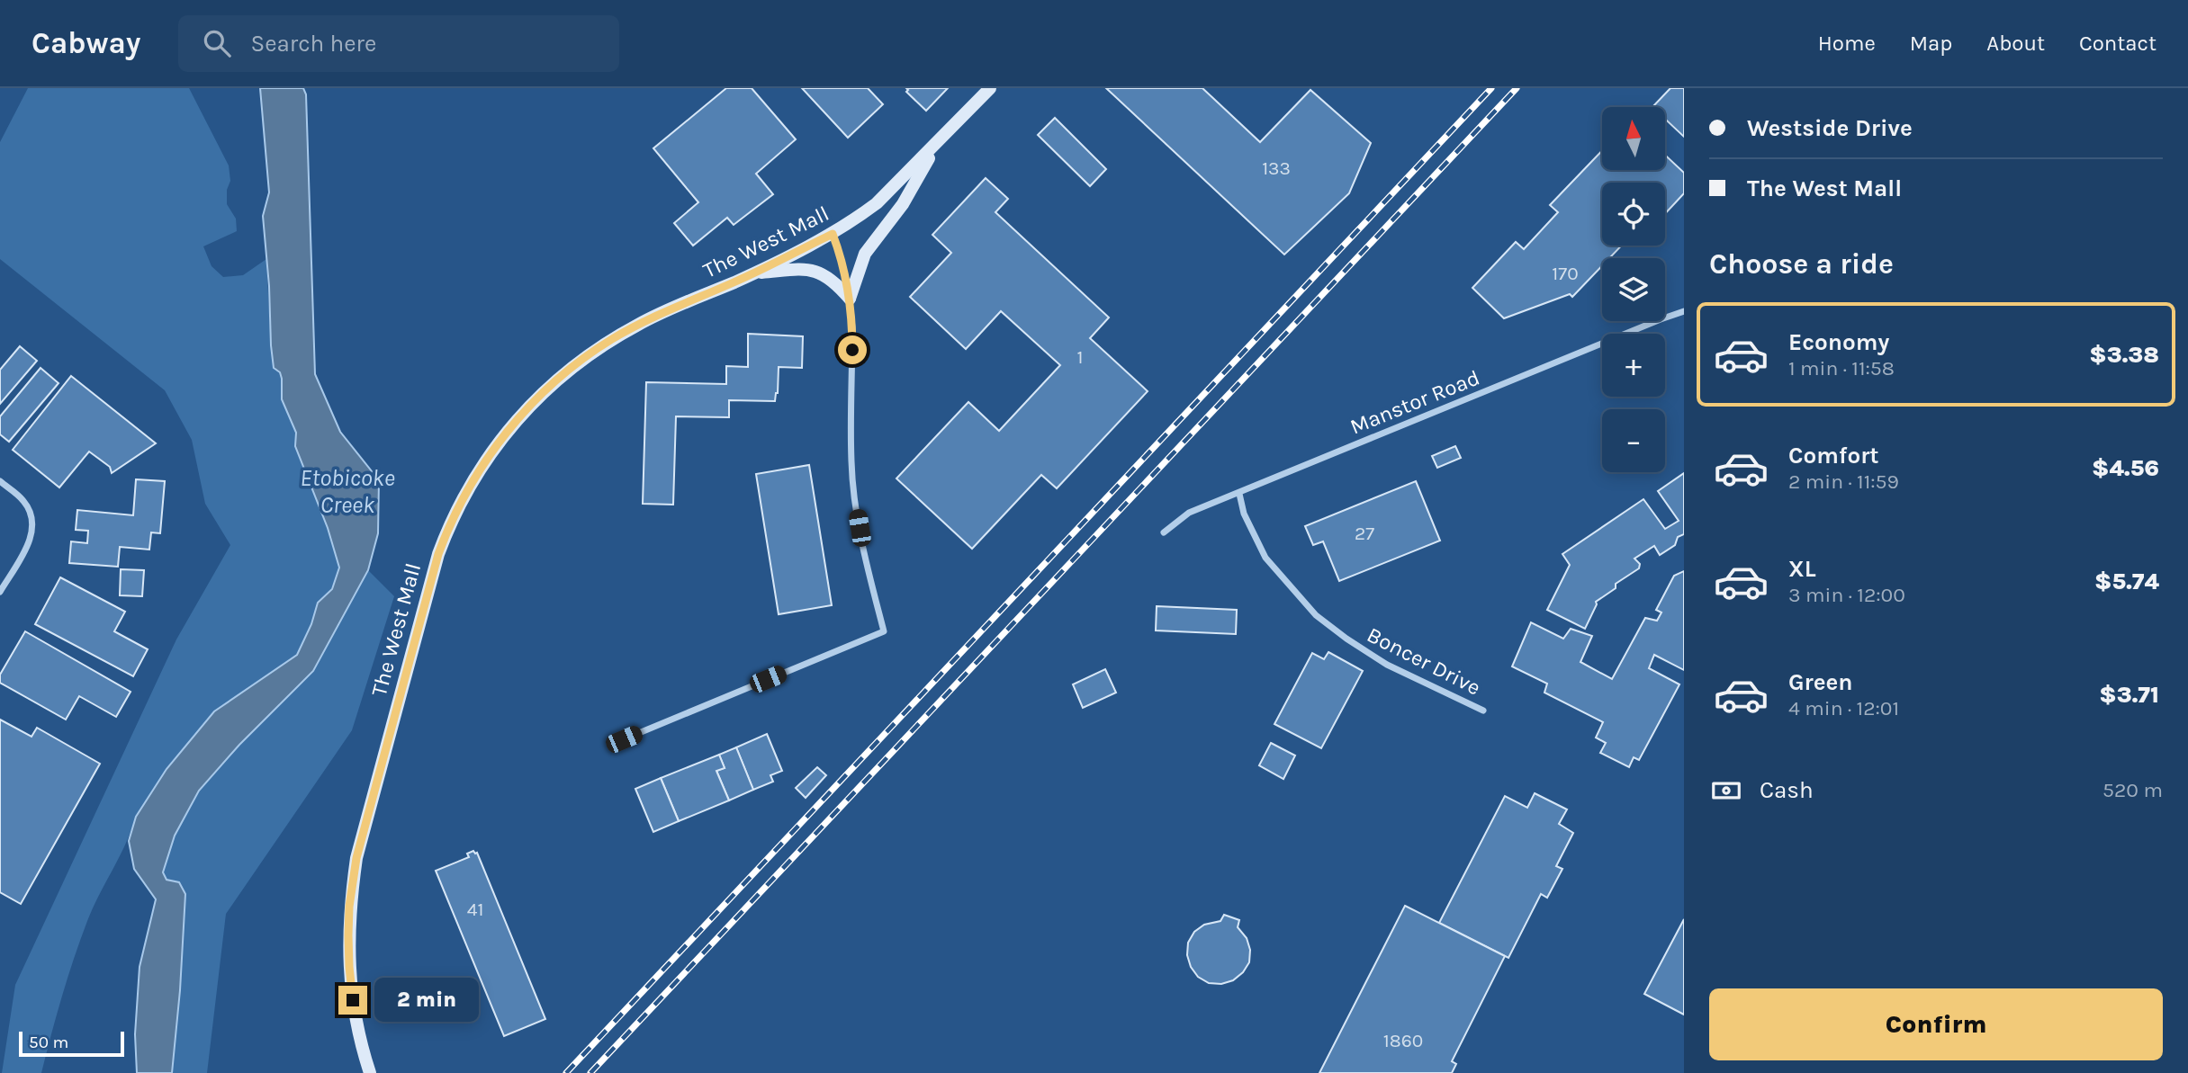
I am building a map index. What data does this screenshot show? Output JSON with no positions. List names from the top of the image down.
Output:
{
  "streets": {
    "main road": ["The West Mall"],
    "street": ["Manstor Road", "Boncer Drive"]
  },
  "crossings": [
    ["Manstor Road", "Boncer Drive"]
  ],
  "water": ["Etobicoke Creek"],
  "house_numbers": [
    "133",
    "170",
    "1",
    "27",
    "41",
    "1860"
  ],
  "scale_bar": "50 m",
  "north": "top",
  "page": {
    "header": "Cabway",
    "search": "Search here",
    "nav": [
      "Home",
      "Map",
      "About",
      "Contact"
    ],
    "banner": ["Westside Drive", "The West Mall"],
    "map_buttons": ["+", "−"],
    "heading": "Choose a ride",
    "list": [
      {
        "name": "Economy",
        "note": "1 min · 11:58",
        "value": "$3.38"
      },
      {
        "name": "Comfort",
        "note": "2 min · 11:59",
        "value": "$4.56"
      },
      {
        "name": "XL",
        "note": "3 min · 12:00",
        "value": "$5.74"
      },
      {
        "name": "Green",
        "note": "4 min · 12:01",
        "value": "$3.71"
      }
    ],
    "pay": ["Cash", "520 m"],
    "buttons": "Confirm",
    "bubble": "2 min",
    "scale": "50 m"
  }
}
